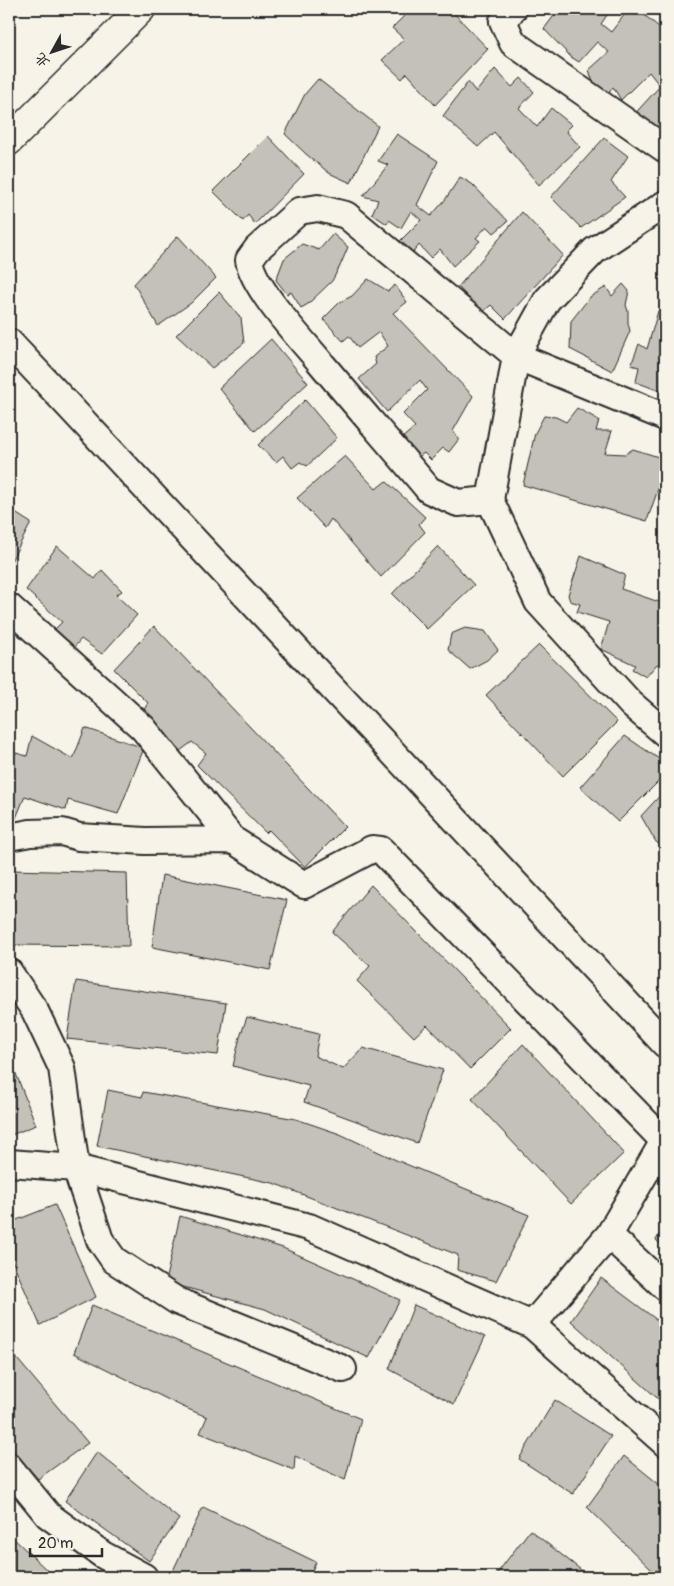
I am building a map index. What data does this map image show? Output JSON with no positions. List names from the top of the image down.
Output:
{
  "scale_bar": "20 m",
  "north": "bottom left"
}
